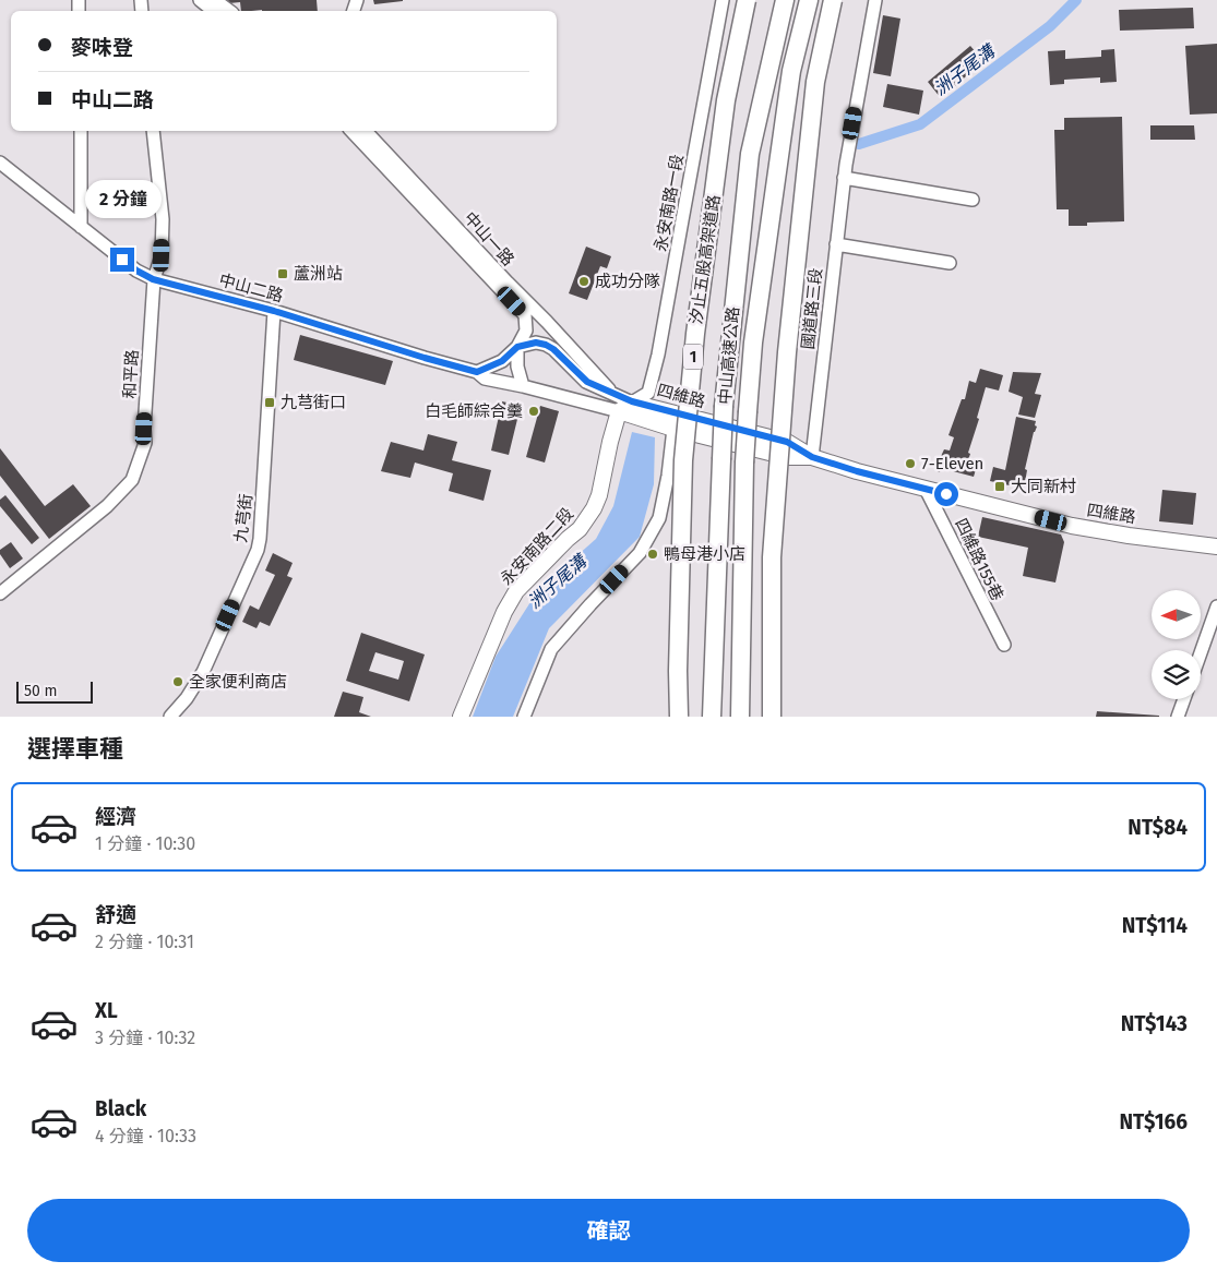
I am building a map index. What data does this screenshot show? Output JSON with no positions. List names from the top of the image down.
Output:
{
  "streets": {
    "highway": ["汐止五股高架道路", "中山高速公路", "1"],
    "main road": ["四維路", "永安南路二段"],
    "street": [
      "永安南路一段",
      "中山一路",
      "中山二路",
      "國道路三段",
      "和平路",
      "九芎街",
      "四維路155巷"
    ]
  },
  "crossings": [
    ["永安南路一段", "中山一路"],
    ["永安南路一段", "四維路"],
    ["中山一路", "四維路"],
    ["中山二路", "和平路"],
    ["中山二路", "四維路"],
    ["中山二路", "九芎街"],
    ["中山二路", "永安南路二段"],
    ["國道路三段", "四維路"],
    ["四維路", "永安南路二段"],
    ["四維路", "四維路155巷"]
  ],
  "water": ["洲子尾溝"],
  "places": {
    "transit": ["蘆洲站", "九芎街口", "大同新村"],
    "other": [
      "成功分隊",
      "白毛師綜合羹",
      "7-Eleven",
      "鴨母港小店",
      "全家便利商店"
    ]
  },
  "scale_bar": "50 m",
  "north": "left",
  "page": {
    "banner": ["麥味登", "中山二路"],
    "bubble": "2 分鐘",
    "scale": "50 m",
    "heading": "選擇車種",
    "list": [
      {
        "name": "經濟",
        "note": "1 分鐘 · 10:30",
        "value": "NT$84"
      },
      {
        "name": "舒適",
        "note": "2 分鐘 · 10:31",
        "value": "NT$114"
      },
      {
        "name": "XL",
        "note": "3 分鐘 · 10:32",
        "value": "NT$143"
      },
      {
        "name": "Black",
        "note": "4 分鐘 · 10:33",
        "value": "NT$166"
      }
    ],
    "buttons": "確認"
  }
}
